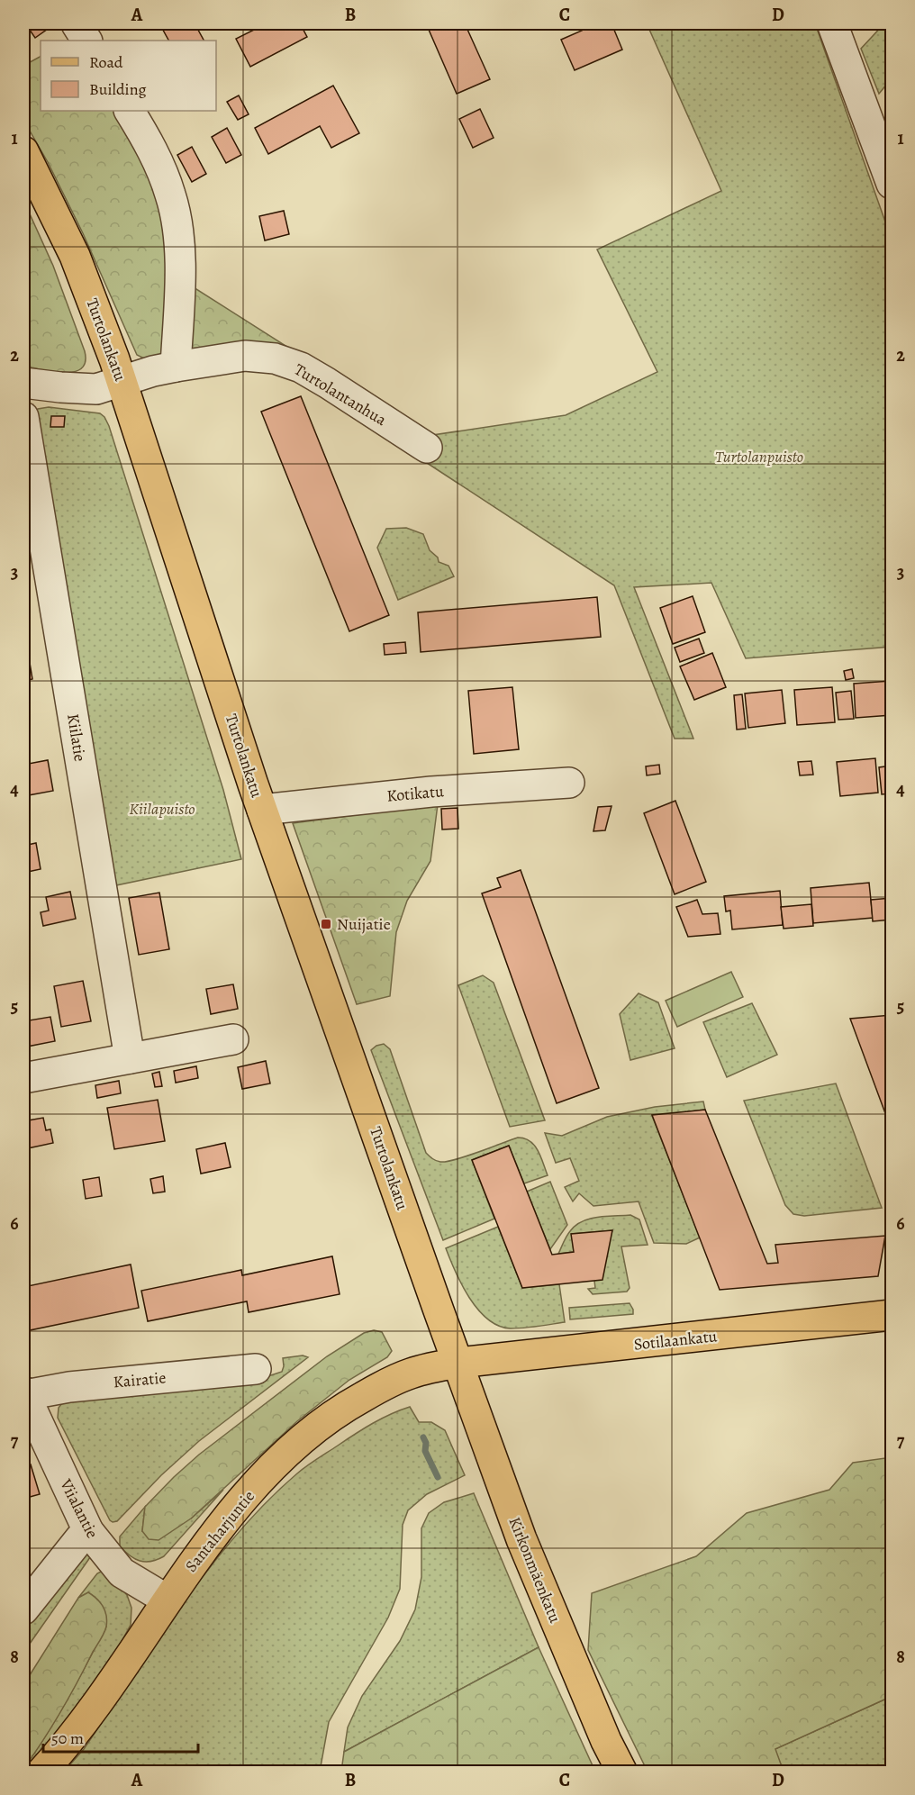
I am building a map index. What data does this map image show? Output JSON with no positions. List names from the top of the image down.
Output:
{
  "streets": {
    "main road": [
      "Turtolankatu",
      "Sotilaankatu",
      "Santaharjuntie",
      "Kirkonmäenkatu"
    ],
    "street": [
      "Turtolantanhua",
      "Kiilatie",
      "Kotikatu",
      "Kairatie",
      "Viialantie"
    ]
  },
  "crossings": [
    ["Turtolankatu", "Turtolantanhua"],
    ["Turtolankatu", "Kotikatu"],
    ["Turtolankatu", "Sotilaankatu"],
    ["Turtolankatu", "Santaharjuntie"],
    ["Turtolankatu", "Kirkonmäenkatu"],
    ["Sotilaankatu", "Santaharjuntie"],
    ["Sotilaankatu", "Kirkonmäenkatu"],
    ["Kairatie", "Viialantie"],
    ["Viialantie", "Santaharjuntie"],
    ["Santaharjuntie", "Kirkonmäenkatu"]
  ],
  "parks": ["Turtolanpuisto", "Kiilapuisto"],
  "places": {
    "transit": ["Nuijatie"]
  },
  "legend": ["Road", "Building"],
  "scale_bar": "50 m",
  "grid": {
    "columns": [
      "A",
      "B",
      "C",
      "D"
    ],
    "rows": [
      "1",
      "2",
      "3",
      "4",
      "5",
      "6",
      "7",
      "8"
    ]
  }
}
